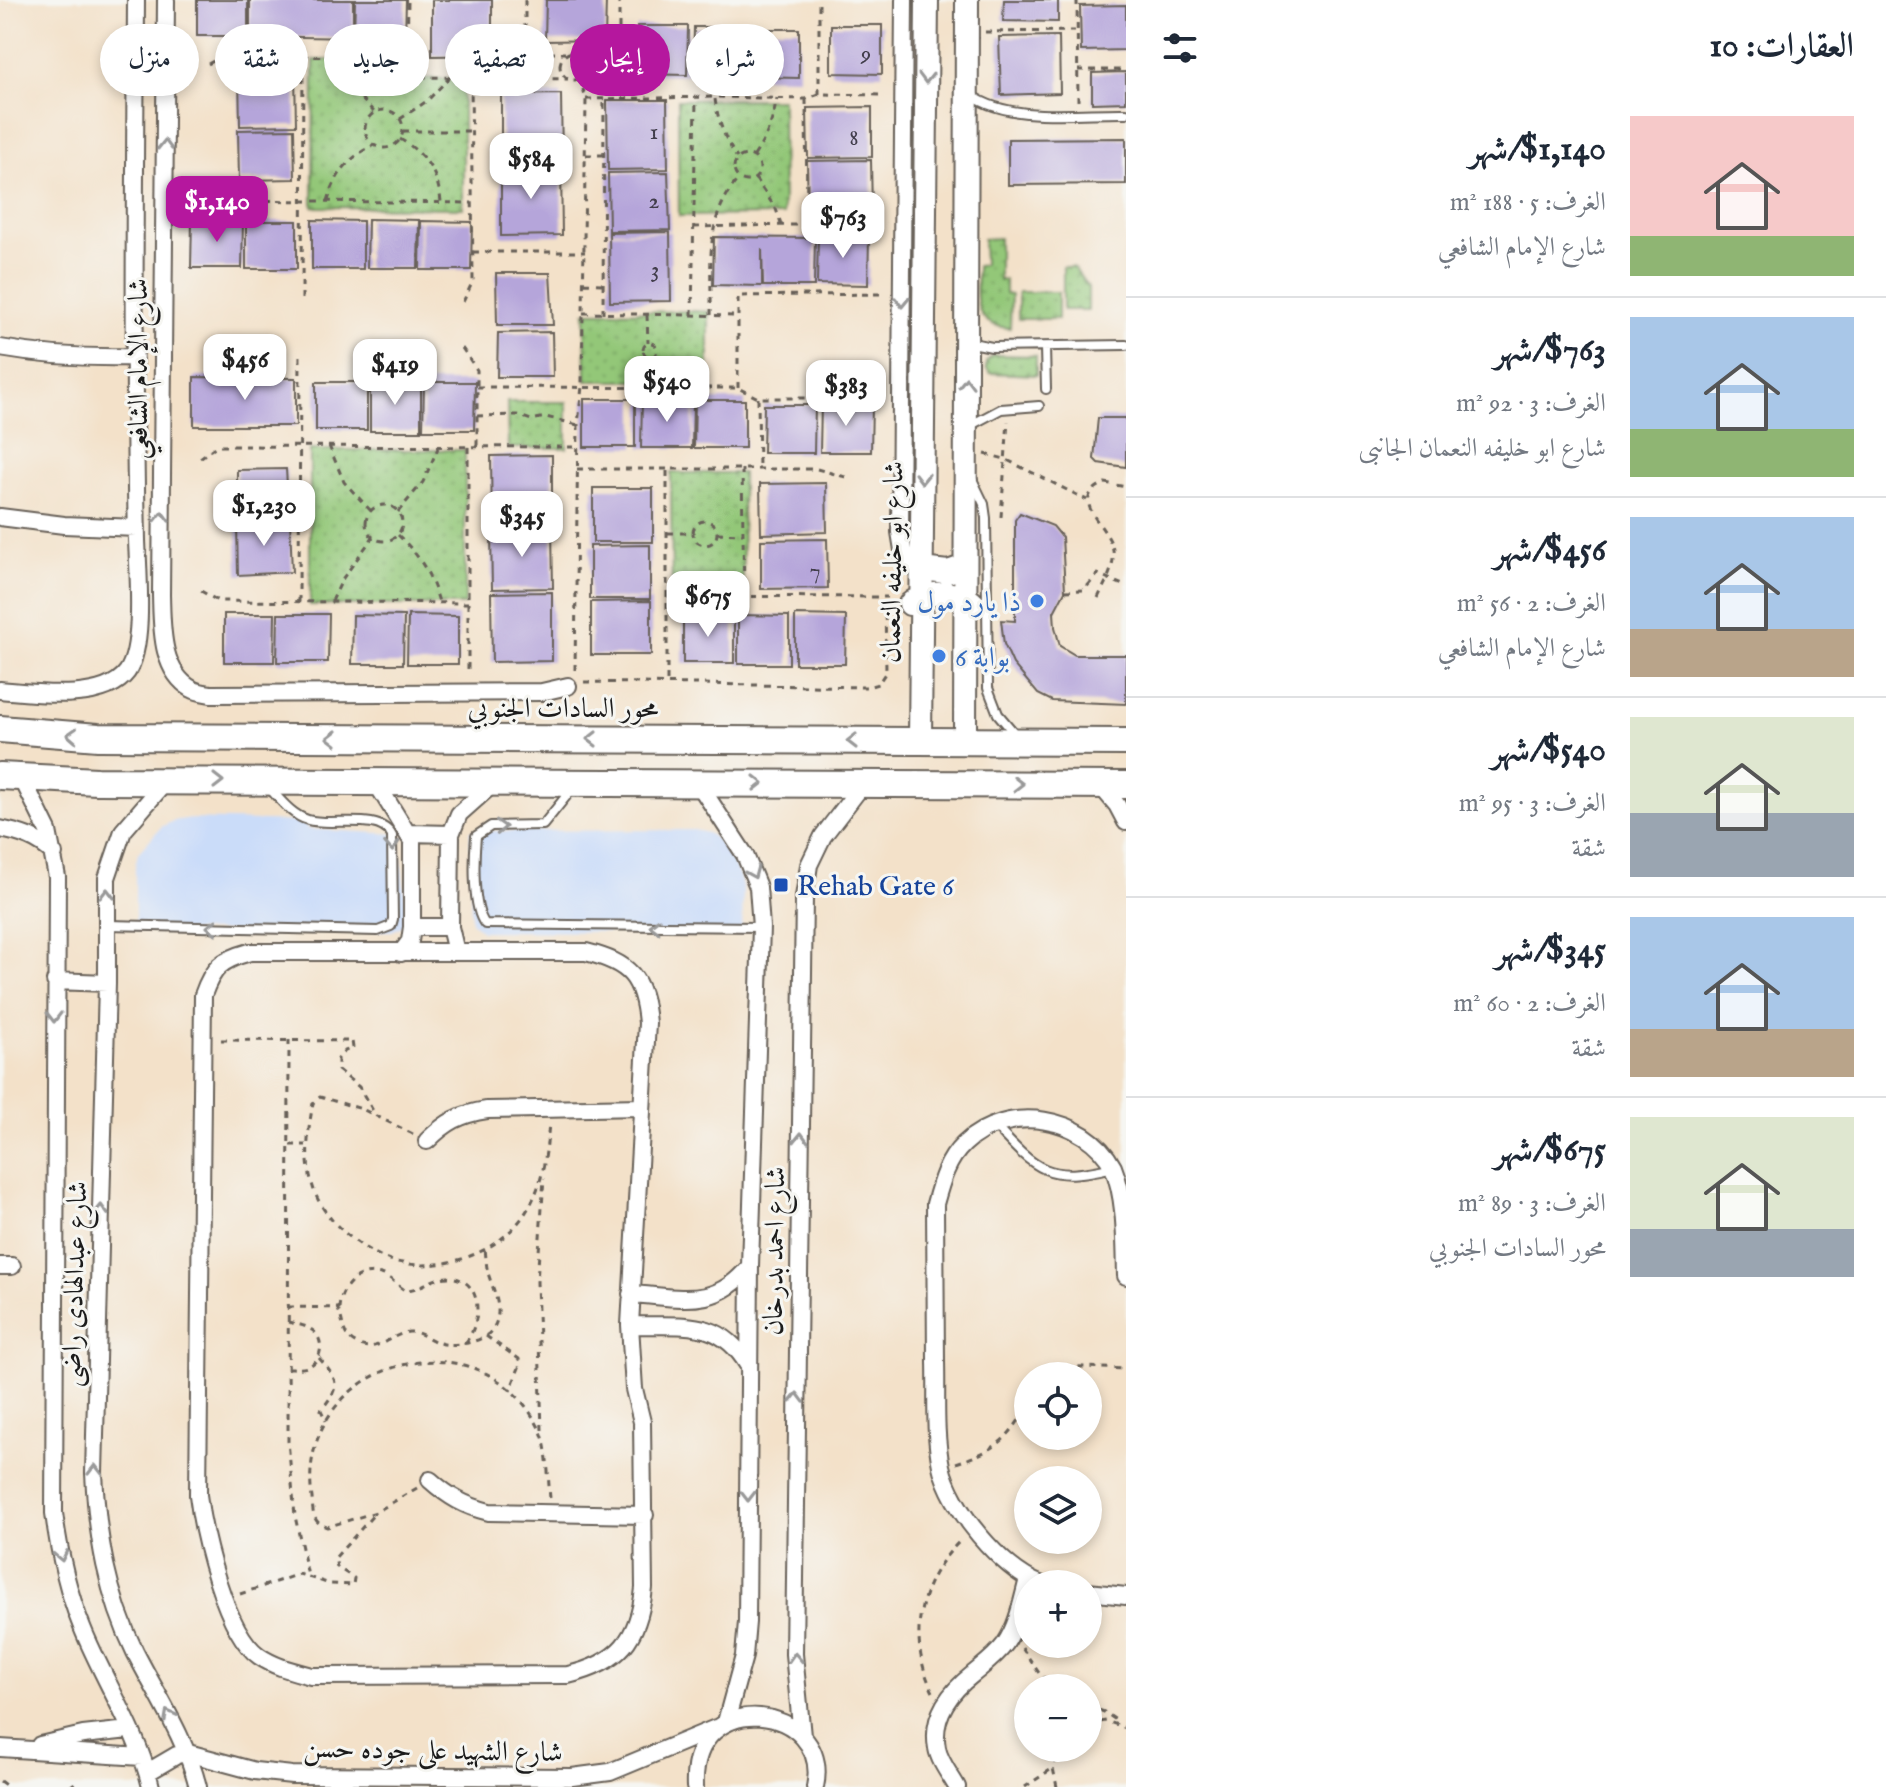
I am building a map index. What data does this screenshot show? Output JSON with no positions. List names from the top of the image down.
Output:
{
  "streets": {
    "main road": ["محور السادات الجنوبي"],
    "street": [
      "شارع الإمام الشافعي",
      "شارع ابو خليفه النعمان",
      "شارع احمد بدرخان",
      "شارع عبدالهادى راضى",
      "شارع الشهيد على جوده حسن"
    ]
  },
  "crossings": [
    ["شارع ابو خليفه النعمان", "محور السادات الجنوبي"],
    ["شارع احمد بدرخان", "شارع الشهيد على جوده حسن"],
    ["شارع عبدالهادى راضى", "شارع الشهيد على جوده حسن"]
  ],
  "places": {
    "other": ["ذا يارد مول", "بوابة 6"],
    "transit": ["Rehab Gate 6"]
  },
  "house_numbers": [
    "9",
    "1",
    "8",
    "2",
    "3",
    "7"
  ],
  "page": {
    "heading": "العقارات: 10",
    "chip": [
      "شراء",
      "إيجار",
      "تصفية",
      "جديد",
      "شقة",
      "منزل"
    ],
    "list": [
      {
        "name": "$1,140/شهر",
        "note": "الغرف: 5 · 188 m² · شارع الإمام الشافعي"
      },
      {
        "name": "$763/شهر",
        "note": "الغرف: 3 · 92 m² · شارع ابو خليفه النعمان الجانبى"
      },
      {
        "name": "$456/شهر",
        "note": "الغرف: 2 · 56 m² · شارع الإمام الشافعي"
      },
      {
        "name": "$540/شهر",
        "note": "الغرف: 3 · 95 m² · شقة"
      },
      {
        "name": "$345/شهر",
        "note": "الغرف: 2 · 60 m² · شقة"
      },
      {
        "name": "$675/شهر",
        "note": "الغرف: 3 · 89 m² · محور السادات الجنوبي"
      }
    ],
    "price": [
      "$584",
      "$1,140",
      "$763",
      "$456",
      "$419",
      "$540",
      "$383",
      "$1,230",
      "$345",
      "$675"
    ],
    "map_buttons": ["+", "−"]
  }
}
